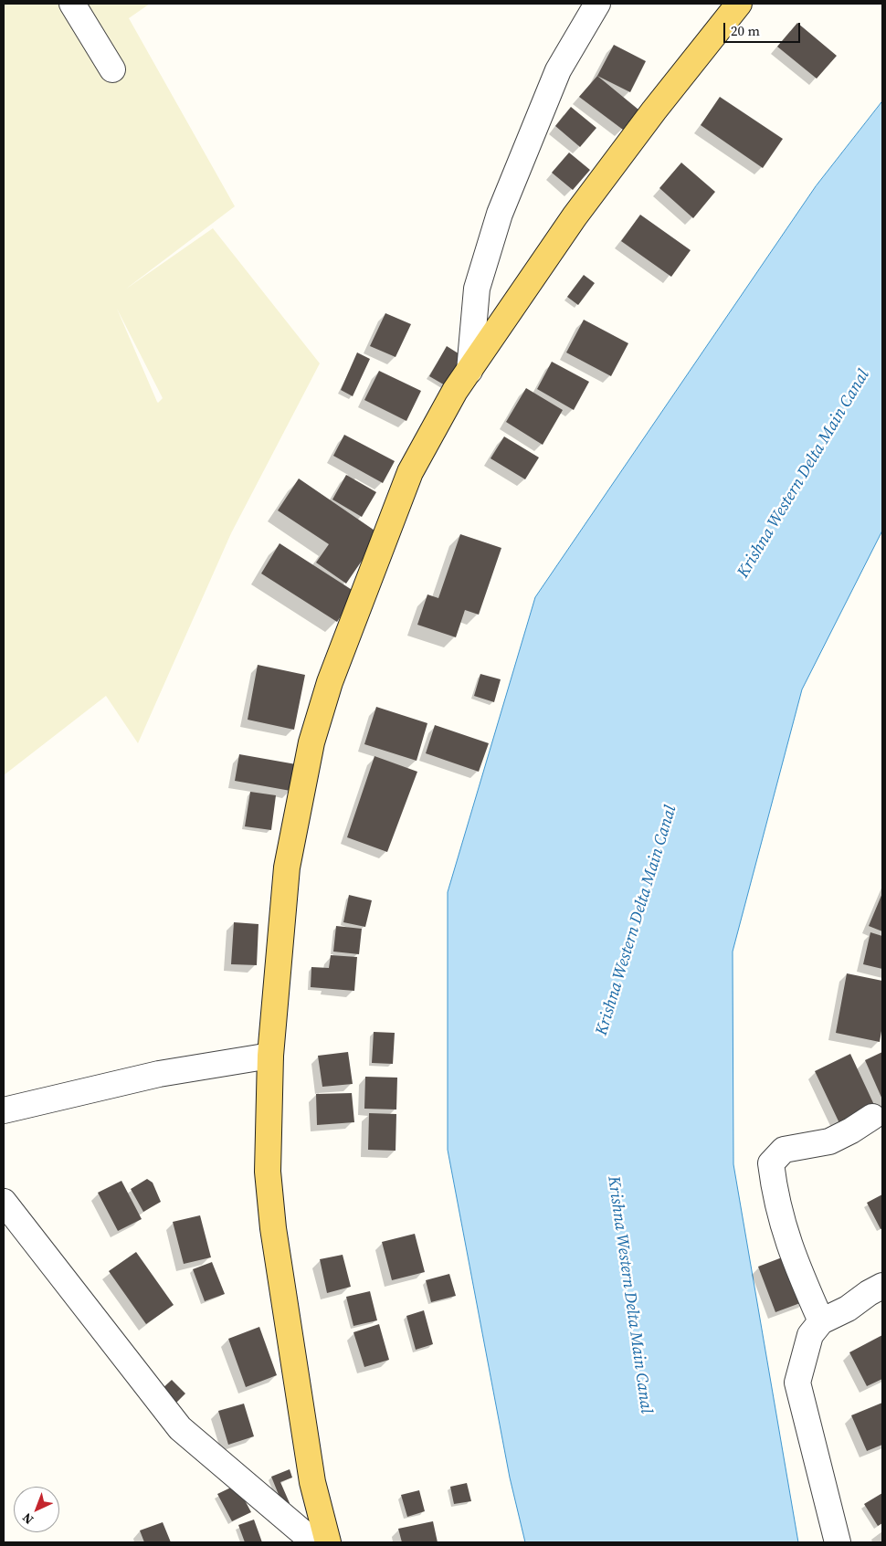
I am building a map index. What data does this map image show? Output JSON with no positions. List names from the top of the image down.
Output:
{
  "water": ["Krishna Western Delta Main Canal"],
  "scale_bar": "20 m",
  "north": "bottom left"
}
